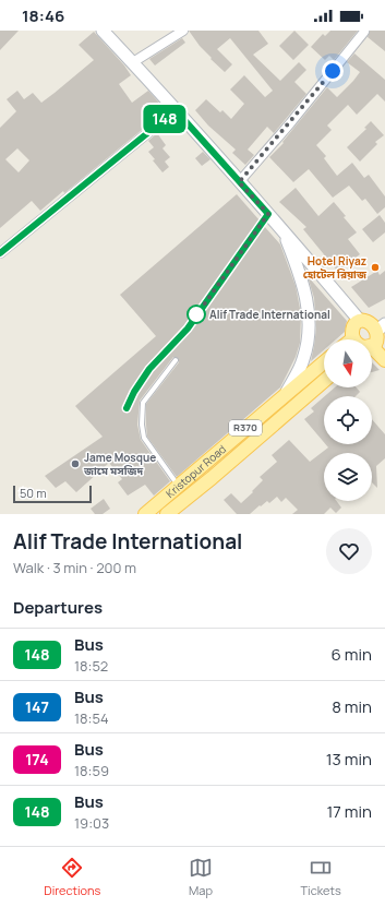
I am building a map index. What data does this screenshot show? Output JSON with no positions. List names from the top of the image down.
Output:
{
  "streets": {
    "main road": ["R370", "Kristopur Road"]
  },
  "places": ["Hotel Riyaz হোটেল রিয়াজ", "Alif Trade International", "Jame Mosque জামে মসজিদ"],
  "lines": ["bus line 148"],
  "scale_bar": "50 m",
  "north": "bottom",
  "page": {
    "status": "18:46",
    "on_map": "148",
    "scale": "50 m",
    "heading": [
      ["Alif Trade International", "Walk · 3 min · 200 m"],
      "Departures"
    ],
    "list": [
      {
        "mark": "148",
        "name": "Bus",
        "note": "18:52",
        "value": "6 min"
      },
      {
        "mark": "147",
        "name": "Bus",
        "note": "18:54",
        "value": "8 min"
      },
      {
        "mark": "174",
        "name": "Bus",
        "note": "18:59",
        "value": "13 min"
      },
      {
        "mark": "148",
        "name": "Bus",
        "note": "19:03",
        "value": "17 min"
      }
    ],
    "tabs": ["Directions", "Map", "Tickets"]
  }
}
